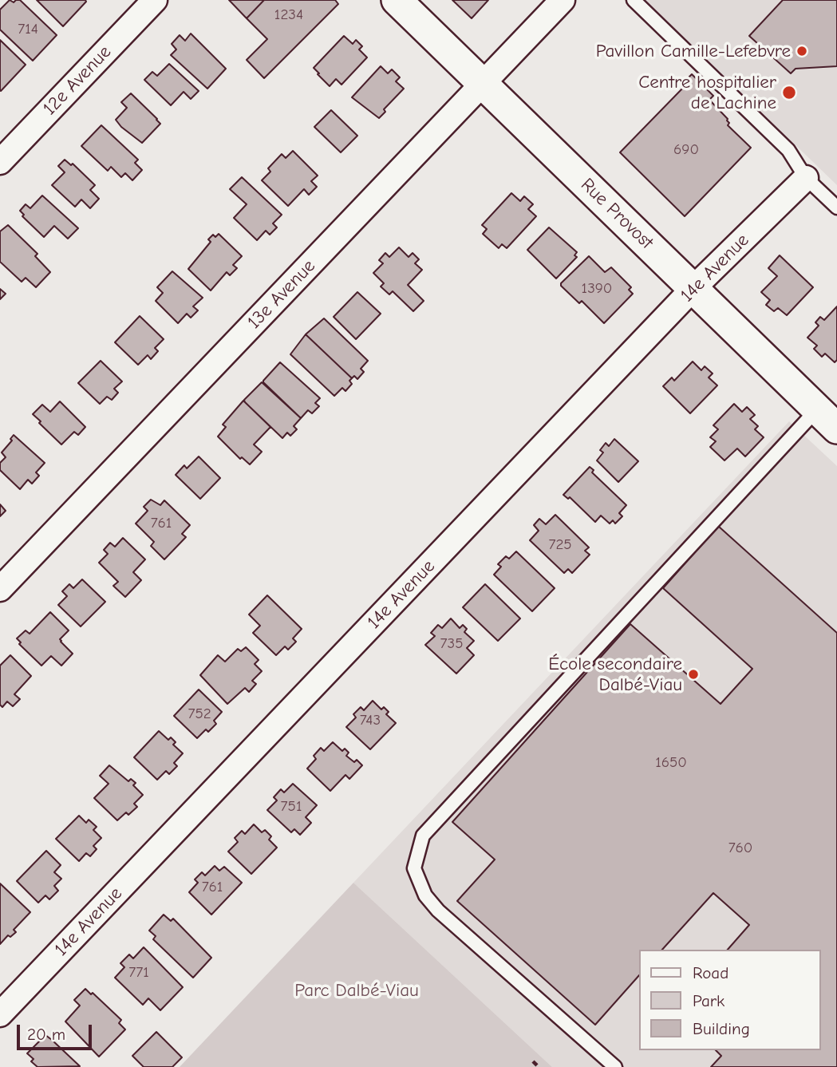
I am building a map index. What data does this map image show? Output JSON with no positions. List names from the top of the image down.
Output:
{
  "streets": {
    "street": [
      "12e Avenue",
      "Rue Provost",
      "14e Avenue",
      "13e Avenue"
    ]
  },
  "crossings": [
    ["Rue Provost", "14e Avenue"],
    ["Rue Provost", "13e Avenue"]
  ],
  "parks": ["Parc Dalbé-Viau"],
  "places": ["Pavillon Camille-Lefebvre", "Centre hospitalier de Lachine", "École secondaire Dalbé-Viau"],
  "house_numbers": [
    "1234",
    "714",
    "690",
    "1390",
    "761",
    "725",
    "735",
    "752",
    "743",
    "1650",
    "751",
    "760",
    "761",
    "771"
  ],
  "legend": ["Road", "Park", "Building"],
  "scale_bar": "20 m"
}
